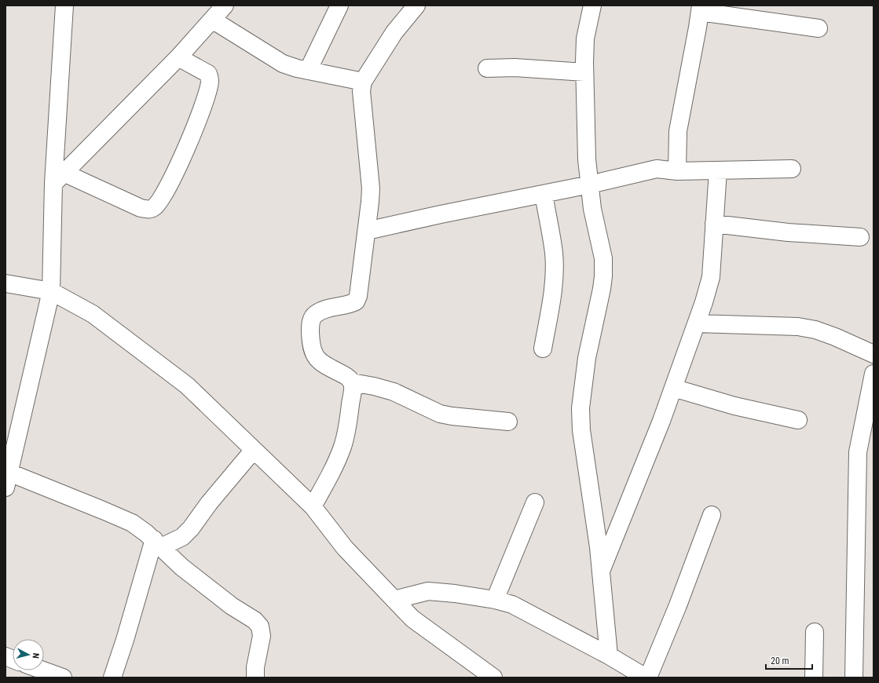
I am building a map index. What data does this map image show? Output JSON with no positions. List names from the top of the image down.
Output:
{
  "scale_bar": "20 m",
  "north": "right"
}
